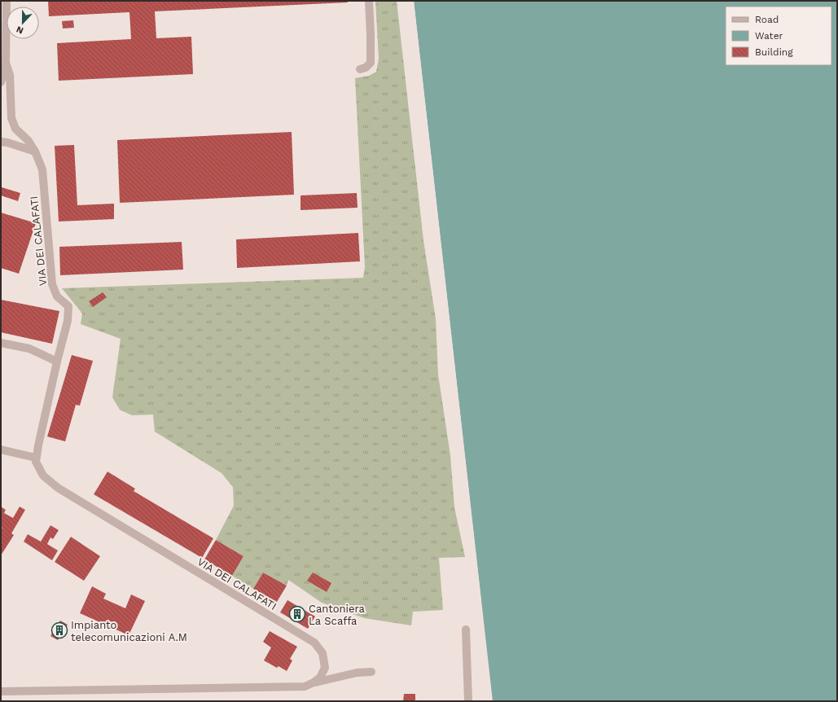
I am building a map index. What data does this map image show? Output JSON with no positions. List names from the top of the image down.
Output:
{
  "streets": {
    "street": ["VIA DEI CALAFATI"]
  },
  "places": {
    "building": ["Cantoniera La Scaffa", "Impianto telecomunicazioni A.M"]
  },
  "legend": ["Road", "Water", "Building"],
  "north": "bottom"
}
